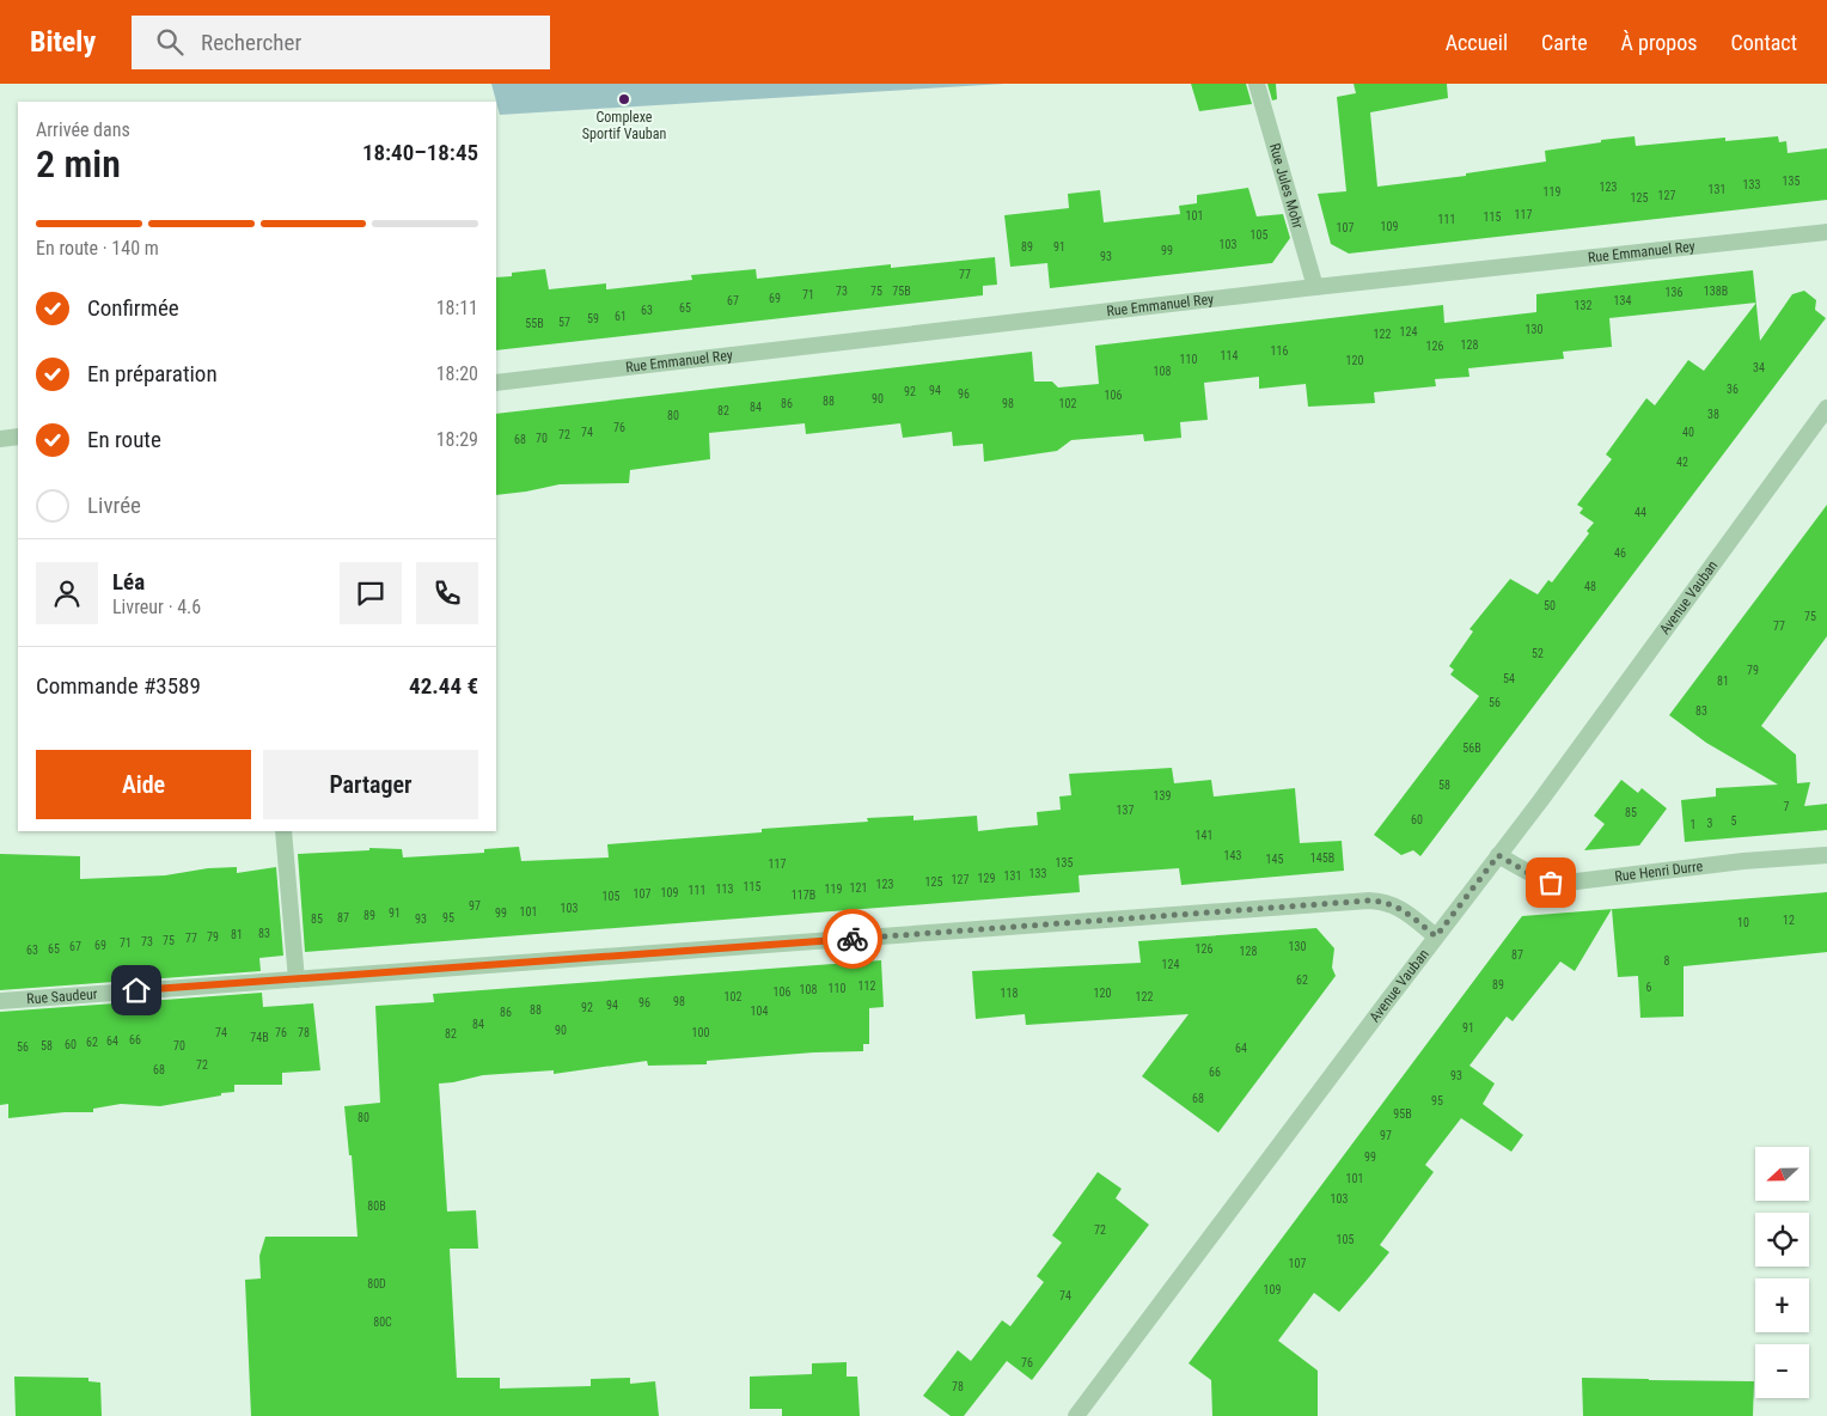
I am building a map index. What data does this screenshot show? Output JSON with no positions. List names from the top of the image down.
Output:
{
  "streets": {
    "street": [
      "Rue Jules Mohr",
      "Rue Emmanuel Rey",
      "Avenue Vauban",
      "Rue Henri Durre",
      "Rue Saudeur"
    ]
  },
  "crossings": [
    ["Rue Jules Mohr", "Rue Emmanuel Rey"],
    ["Avenue Vauban", "Rue Henri Durre"],
    ["Avenue Vauban", "Rue Saudeur"]
  ],
  "places": ["Complexe Sportif Vauban"],
  "house_numbers": [
    "135",
    "133",
    "123",
    "131",
    "119",
    "127",
    "125",
    "117",
    "101",
    "115",
    "111",
    "109",
    "107",
    "105",
    "103",
    "89",
    "91",
    "99",
    "93",
    "77",
    "73",
    "75",
    "75B",
    "138B",
    "136",
    "71",
    "69",
    "67",
    "134",
    "132",
    "65",
    "63",
    "61",
    "59",
    "57",
    "55B",
    "130",
    "124",
    "122",
    "128",
    "126",
    "116",
    "114",
    "110",
    "120",
    "34",
    "108",
    "36",
    "94",
    "92",
    "96",
    "106",
    "90",
    "88",
    "86",
    "98",
    "102",
    "84",
    "82",
    "38",
    "80",
    "76",
    "74",
    "40",
    "72",
    "70",
    "68",
    "42",
    "44",
    "46",
    "48",
    "50",
    "75",
    "77",
    "52",
    "79",
    "54",
    "81",
    "56",
    "83",
    "56B",
    "58",
    "139",
    "7",
    "137",
    "85",
    "60",
    "5",
    "3",
    "1",
    "141",
    "143",
    "145B",
    "145",
    "135",
    "117",
    "133",
    "131",
    "129",
    "127",
    "125",
    "123",
    "115",
    "121",
    "113",
    "119",
    "111",
    "109",
    "107",
    "117B",
    "105",
    "97",
    "103",
    "101",
    "91",
    "99",
    "89",
    "87",
    "95",
    "85",
    "93",
    "12",
    "10",
    "83",
    "81",
    "79",
    "77",
    "75",
    "73",
    "71",
    "69",
    "67",
    "130",
    "65",
    "126",
    "63",
    "128",
    "87",
    "8",
    "124",
    "62",
    "89",
    "112",
    "6",
    "110",
    "108",
    "106",
    "118",
    "120",
    "102",
    "122",
    "98",
    "96",
    "94",
    "92",
    "88",
    "104",
    "86",
    "84",
    "91",
    "90",
    "74",
    "76",
    "78",
    "100",
    "82",
    "74B",
    "66",
    "64",
    "62",
    "60",
    "58",
    "70",
    "56",
    "64",
    "72",
    "68",
    "66",
    "93",
    "68",
    "95",
    "95B",
    "80",
    "97",
    "99",
    "101",
    "103",
    "80B",
    "72",
    "105",
    "107",
    "80D",
    "109",
    "74",
    "80C",
    "76",
    "78"
  ],
  "north": "left",
  "page": {
    "header": "Bitely",
    "search": "Rechercher",
    "nav": [
      "Accueil",
      "Carte",
      "À propos",
      "Contact"
    ],
    "heading": ["2 min", "Arrivée dans", "18:40–18:45"],
    "panel": [
      "Léa",
      "Livreur · 4.6",
      "Commande #3589",
      "42.44 €"
    ],
    "bar": "En route · 140 m",
    "list": [
      ["Confirmée", "18:11"],
      ["En préparation", "18:20"],
      ["En route", "18:29"],
      "Livrée"
    ],
    "buttons": ["Aide", "Partager"],
    "map_buttons": ["+", "−"]
  }
}
